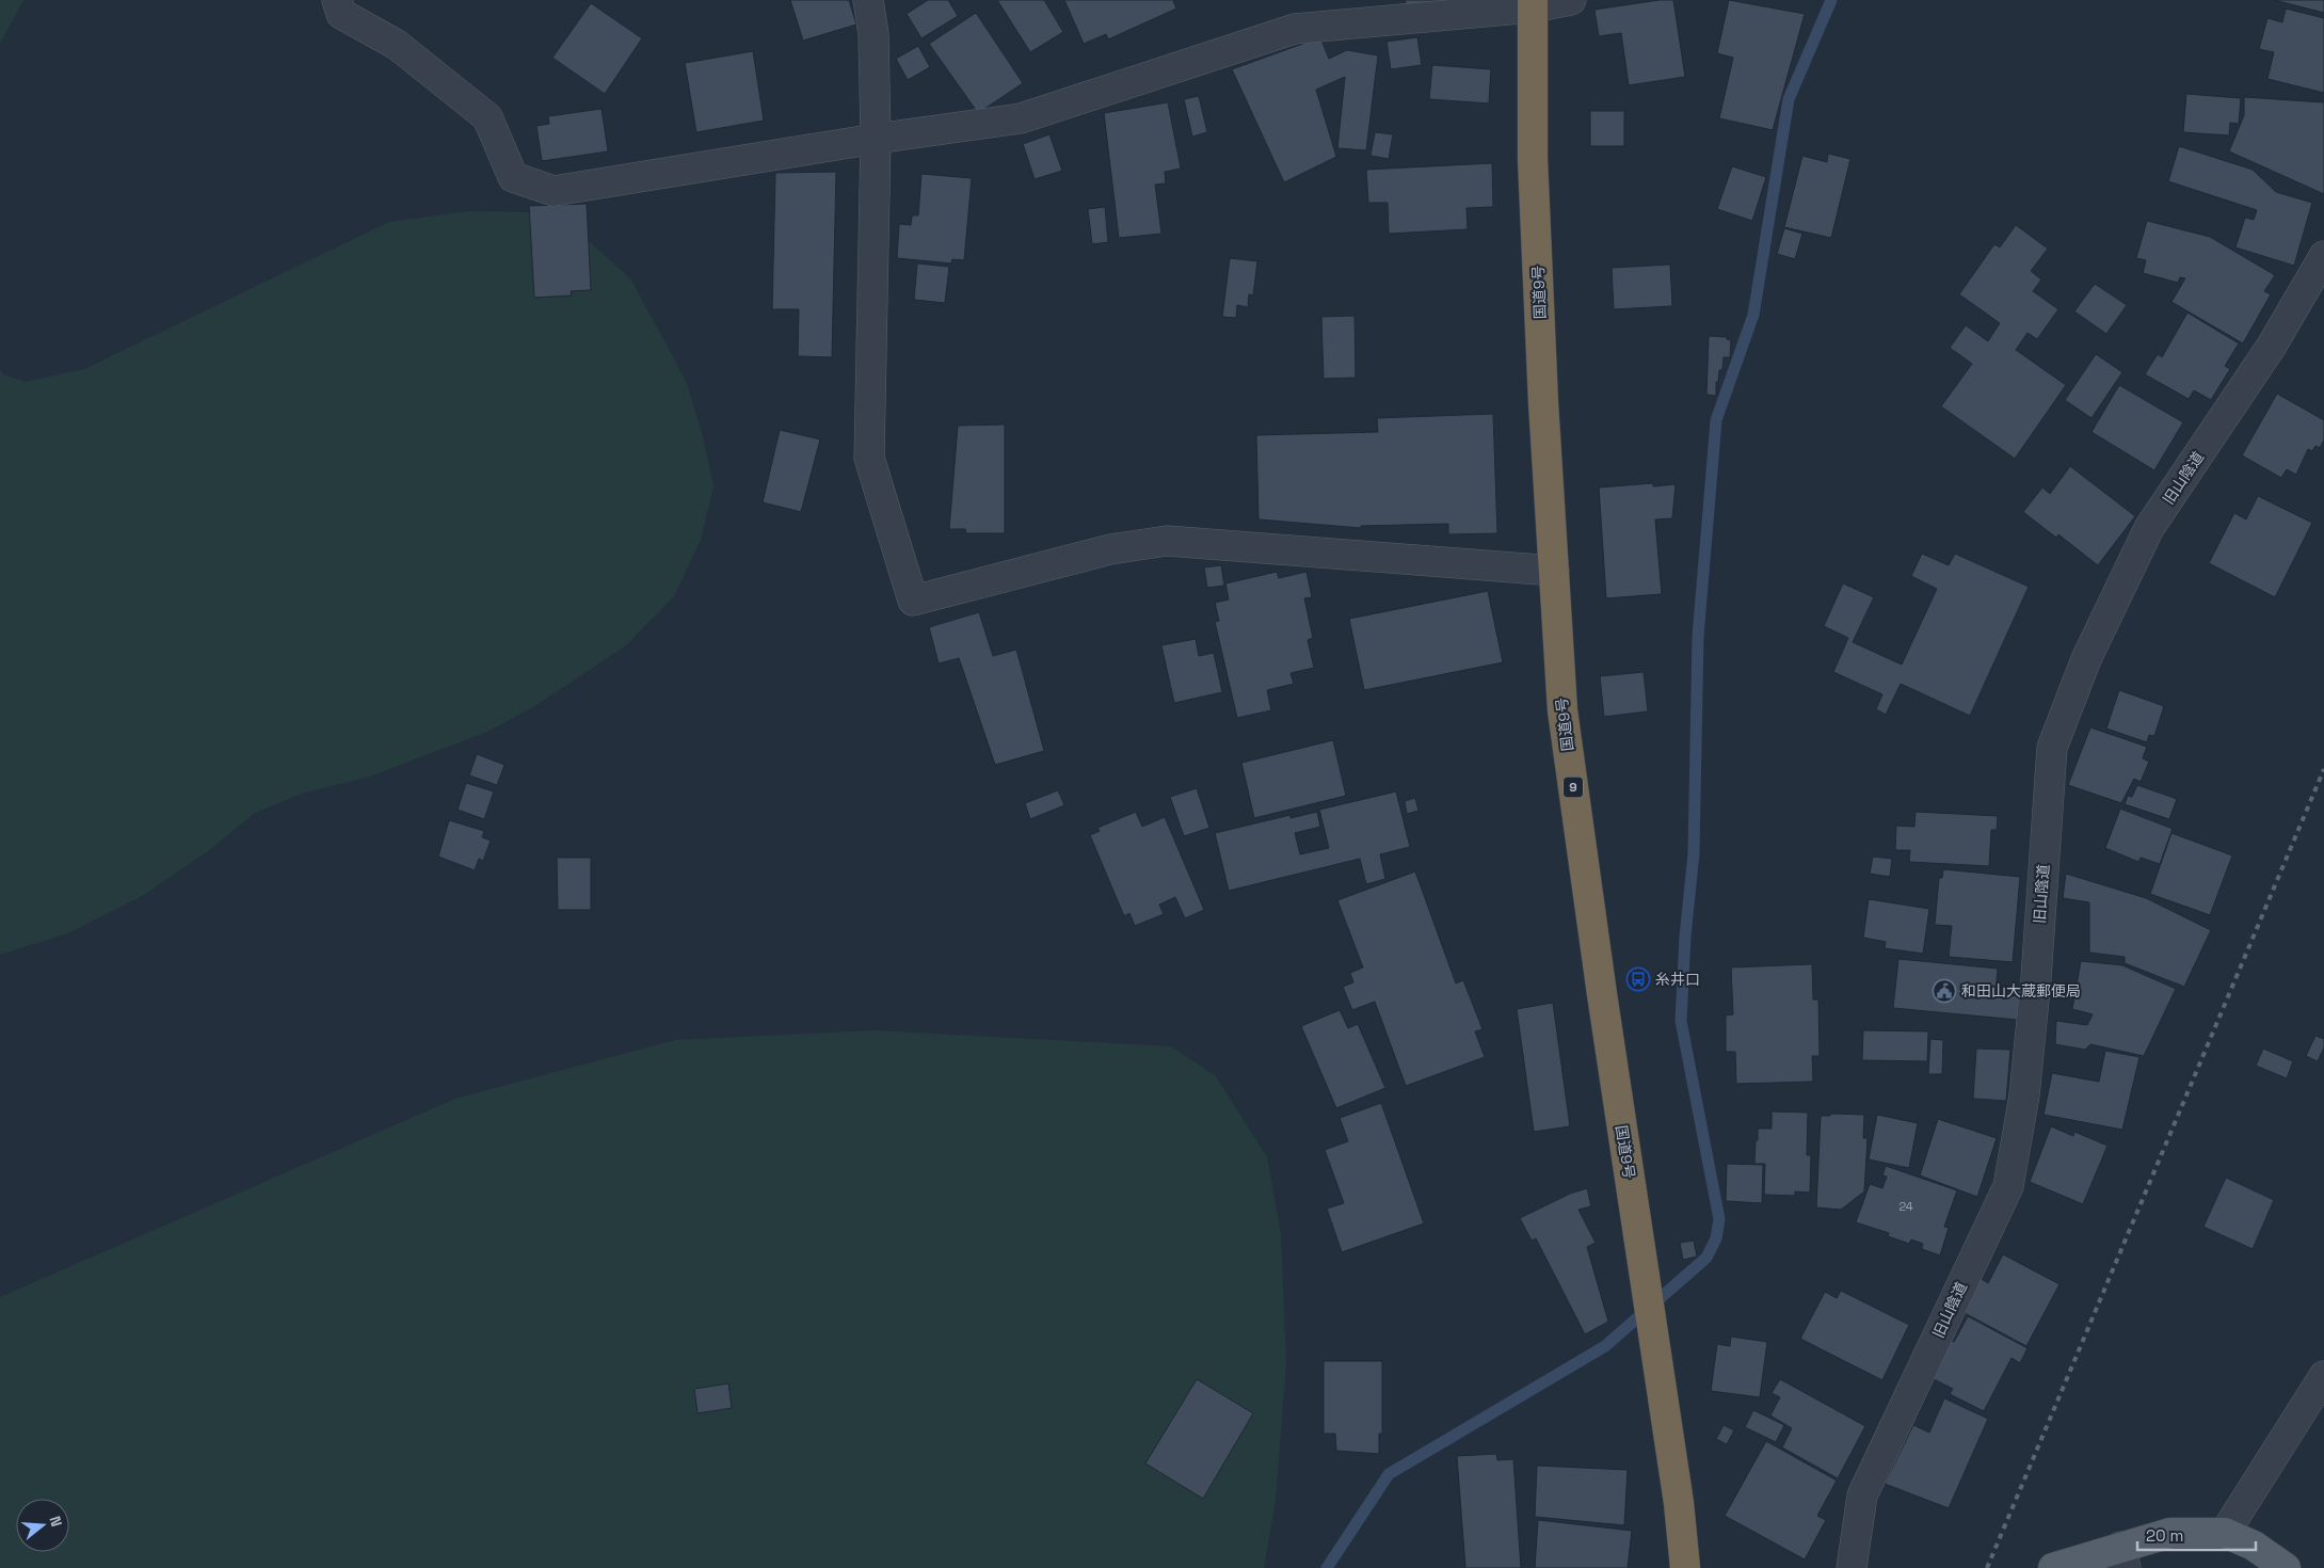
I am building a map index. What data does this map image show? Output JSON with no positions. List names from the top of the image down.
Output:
{
  "streets": {
    "highway": ["国道9号", "9"],
    "street": ["旧山陰道"]
  },
  "places": {
    "bus stop": ["糸井口"],
    "public building": ["和田山大蔵郵便局"]
  },
  "house_numbers": ["24"],
  "scale_bar": "20 m",
  "north": "right"
}
